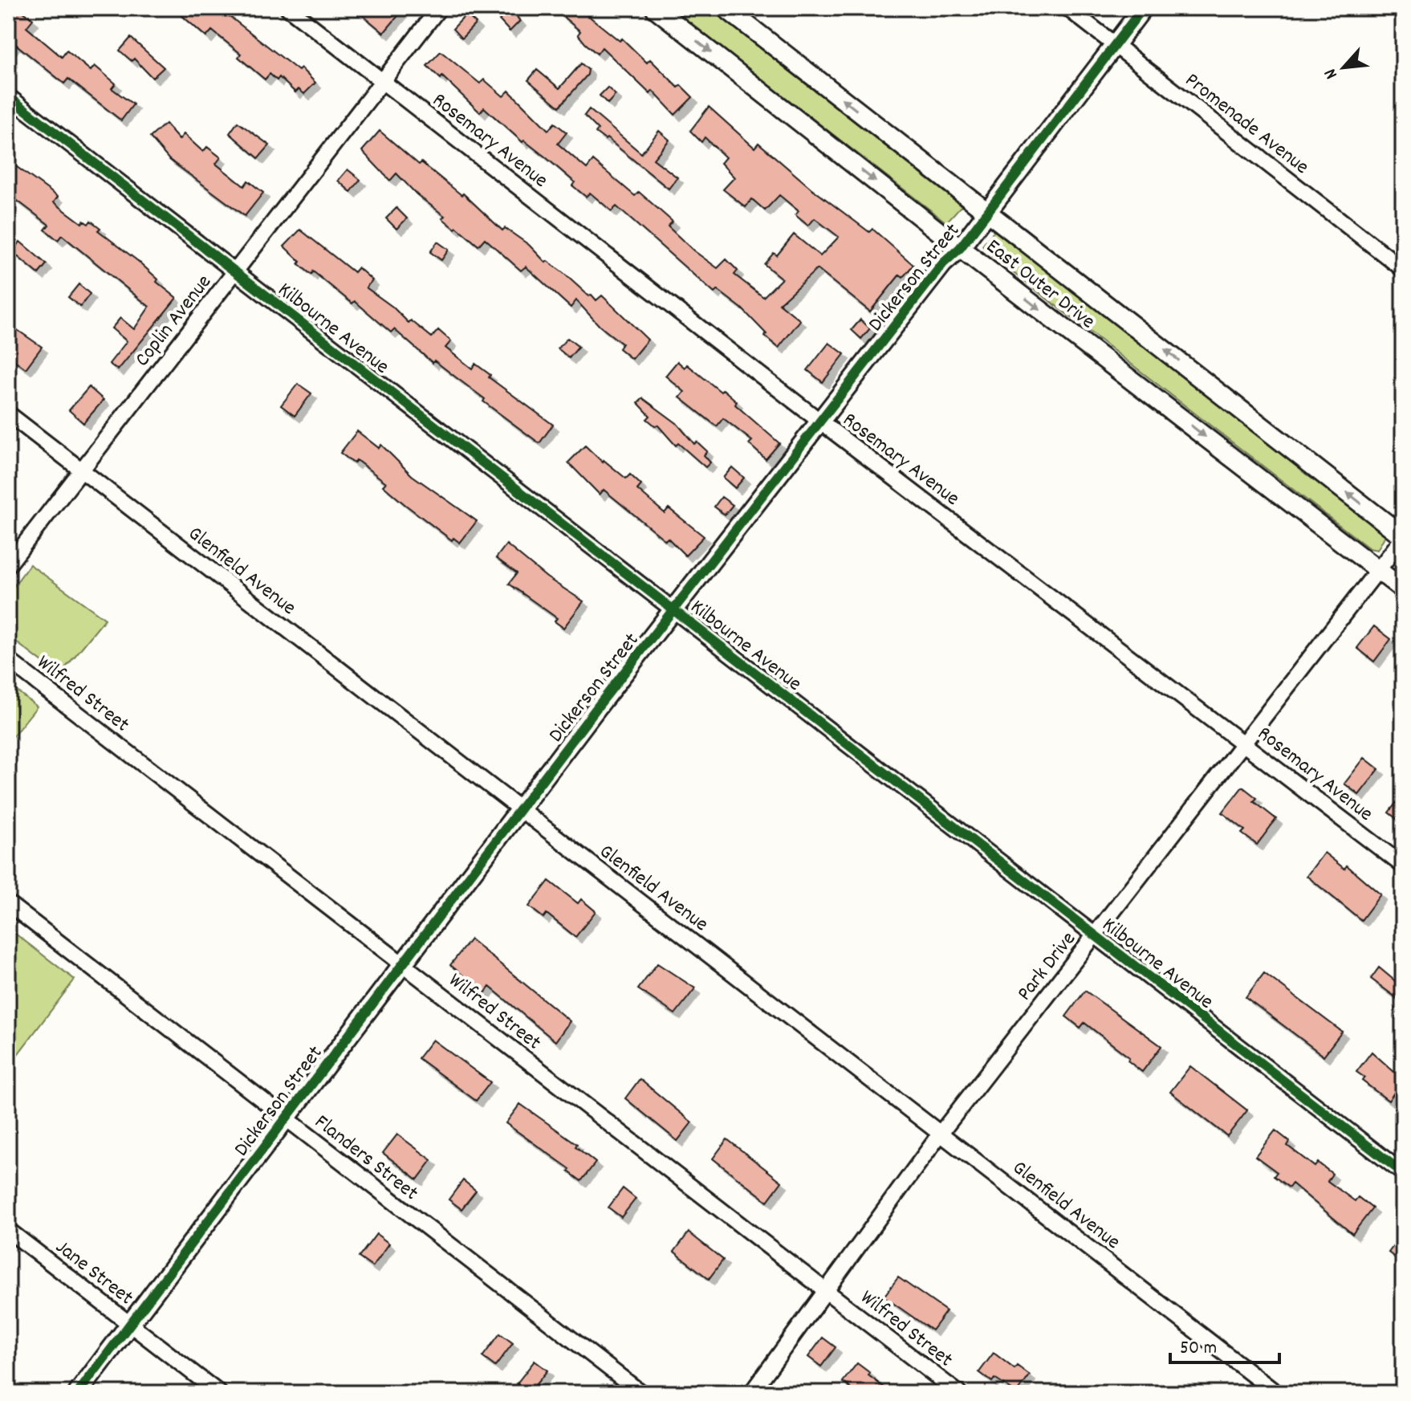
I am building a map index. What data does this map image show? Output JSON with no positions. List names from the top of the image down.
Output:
{
  "streets": {
    "street": [
      "Promenade Avenue",
      "Rosemary Avenue",
      "Dickerson Street",
      "East Outer Drive",
      "Coplin Avenue",
      "Kilbourne Avenue",
      "Glenfield Avenue",
      "Wilfred Street",
      "Park Drive",
      "Flanders Street",
      "Jane Street"
    ]
  },
  "crossings": [
    ["Promenade Avenue", "Dickerson Street"],
    ["Rosemary Avenue", "Dickerson Street"],
    ["Rosemary Avenue", "Coplin Avenue"],
    ["Rosemary Avenue", "Park Drive"],
    ["Dickerson Street", "East Outer Drive"],
    ["Dickerson Street", "Kilbourne Avenue"],
    ["Dickerson Street", "Glenfield Avenue"],
    ["Dickerson Street", "Wilfred Street"],
    ["Dickerson Street", "Flanders Street"],
    ["Dickerson Street", "Jane Street"],
    ["East Outer Drive", "Park Drive"],
    ["Coplin Avenue", "Kilbourne Avenue"],
    ["Coplin Avenue", "Glenfield Avenue"],
    ["Kilbourne Avenue", "Park Drive"],
    ["Glenfield Avenue", "Park Drive"],
    ["Wilfred Street", "Park Drive"]
  ],
  "scale_bar": "50 m",
  "north": "bottom left"
}
